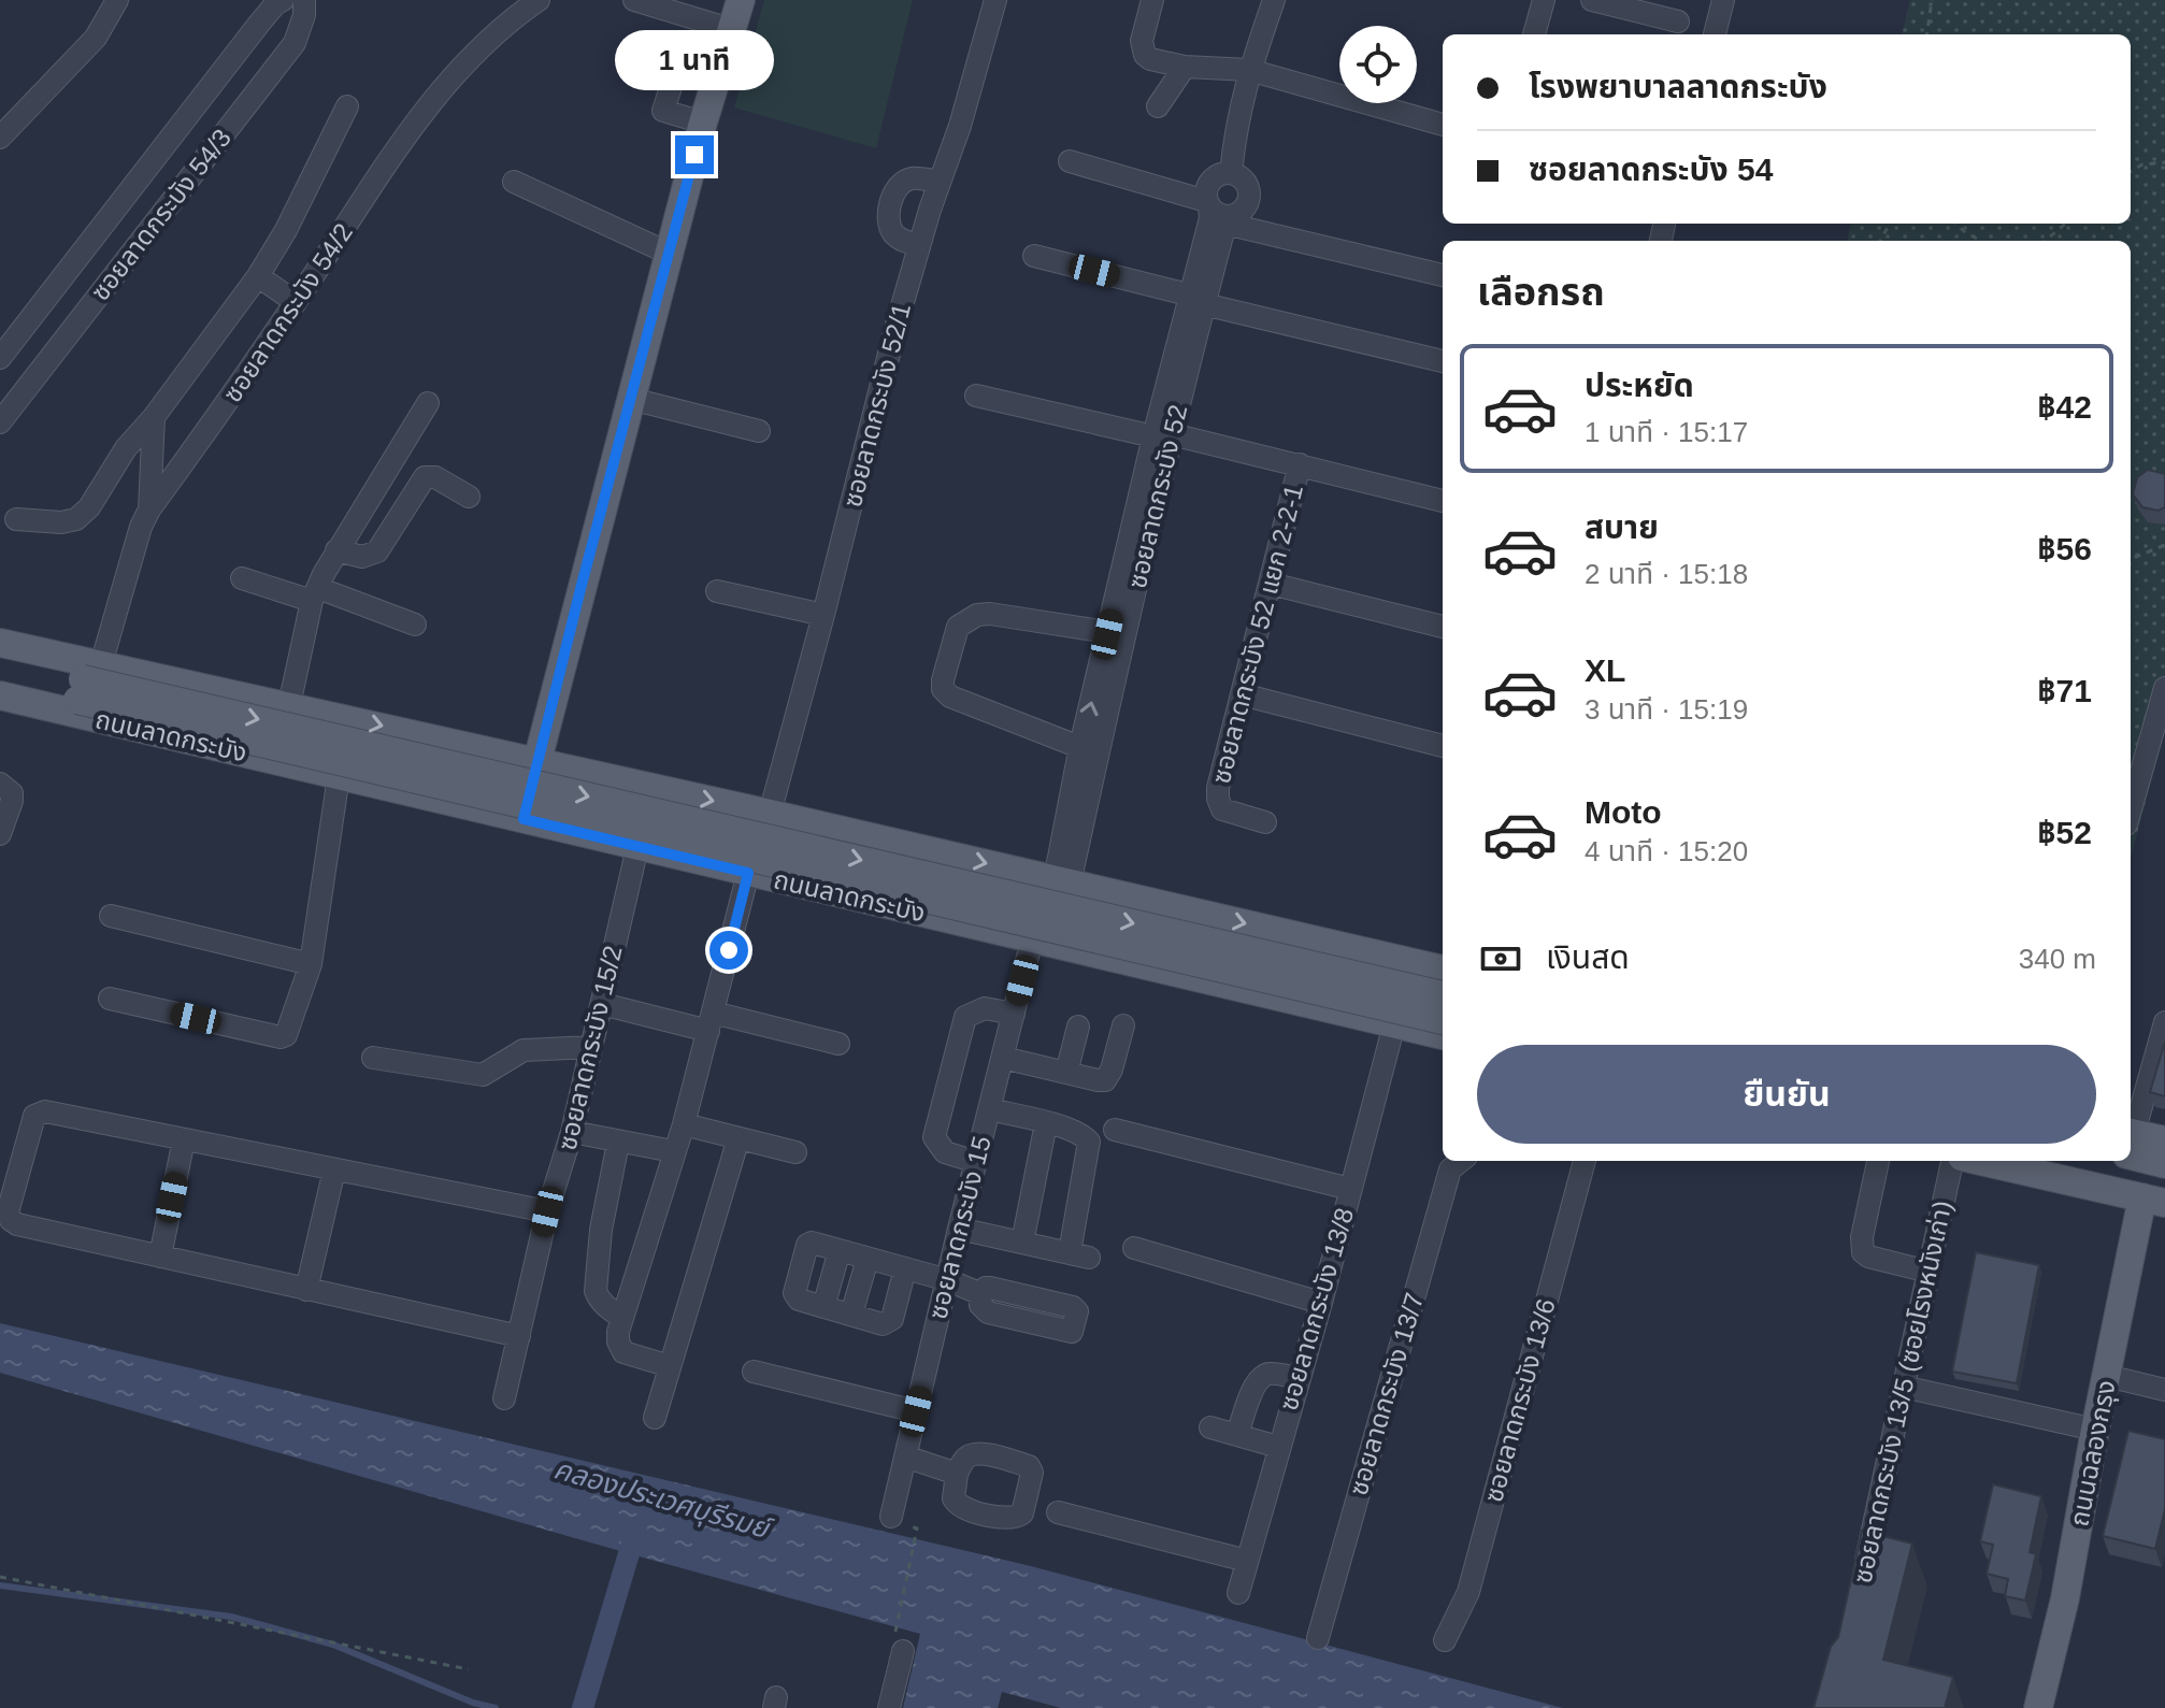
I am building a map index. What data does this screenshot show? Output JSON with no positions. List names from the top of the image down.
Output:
{
  "streets": {
    "main road": ["ถนนลาดกระบัง", "ถนนฉลองกรุง"],
    "street": [
      "ซอยลาดกระบัง 54/3",
      "ซอยลาดกระบัง 54/2",
      "ซอยลาดกระบัง 52/1",
      "ซอยลาดกระบัง 52",
      "ซอยลาดกระบัง 52 แยก 2-2-1",
      "ซอยลาดกระบัง 15/2",
      "ซอยลาดกระบัง 15",
      "ซอยลาดกระบัง 13/8",
      "ซอยลาดกระบัง 13/5 (ซอยโรงหนังเก่า)",
      "ซอยลาดกระบัง 13/7",
      "ซอยลาดกระบัง 13/6"
    ]
  },
  "crossings": [
    ["ถนนลาดกระบัง", "ซอยลาดกระบัง 15/2"],
    ["ถนนลาดกระบัง", "ซอยลาดกระบัง 15"],
    ["ถนนลาดกระบัง", "ซอยลาดกระบัง 13/8"]
  ],
  "water": ["คลองประเวศบุรีรมย์"],
  "page": {
    "bubble": "1 นาที",
    "banner": ["โรงพยาบาลลาดกระบัง", "ซอยลาดกระบัง 54"],
    "heading": "เลือกรถ",
    "list": [
      {
        "name": "ประหยัด",
        "note": "1 นาที · 15:17",
        "value": "฿42"
      },
      {
        "name": "สบาย",
        "note": "2 นาที · 15:18",
        "value": "฿56"
      },
      {
        "name": "XL",
        "note": "3 นาที · 15:19",
        "value": "฿71"
      },
      {
        "name": "Moto",
        "note": "4 นาที · 15:20",
        "value": "฿52"
      }
    ],
    "pay": ["เงินสด", "340 m"],
    "buttons": "ยืนยัน"
  }
}
